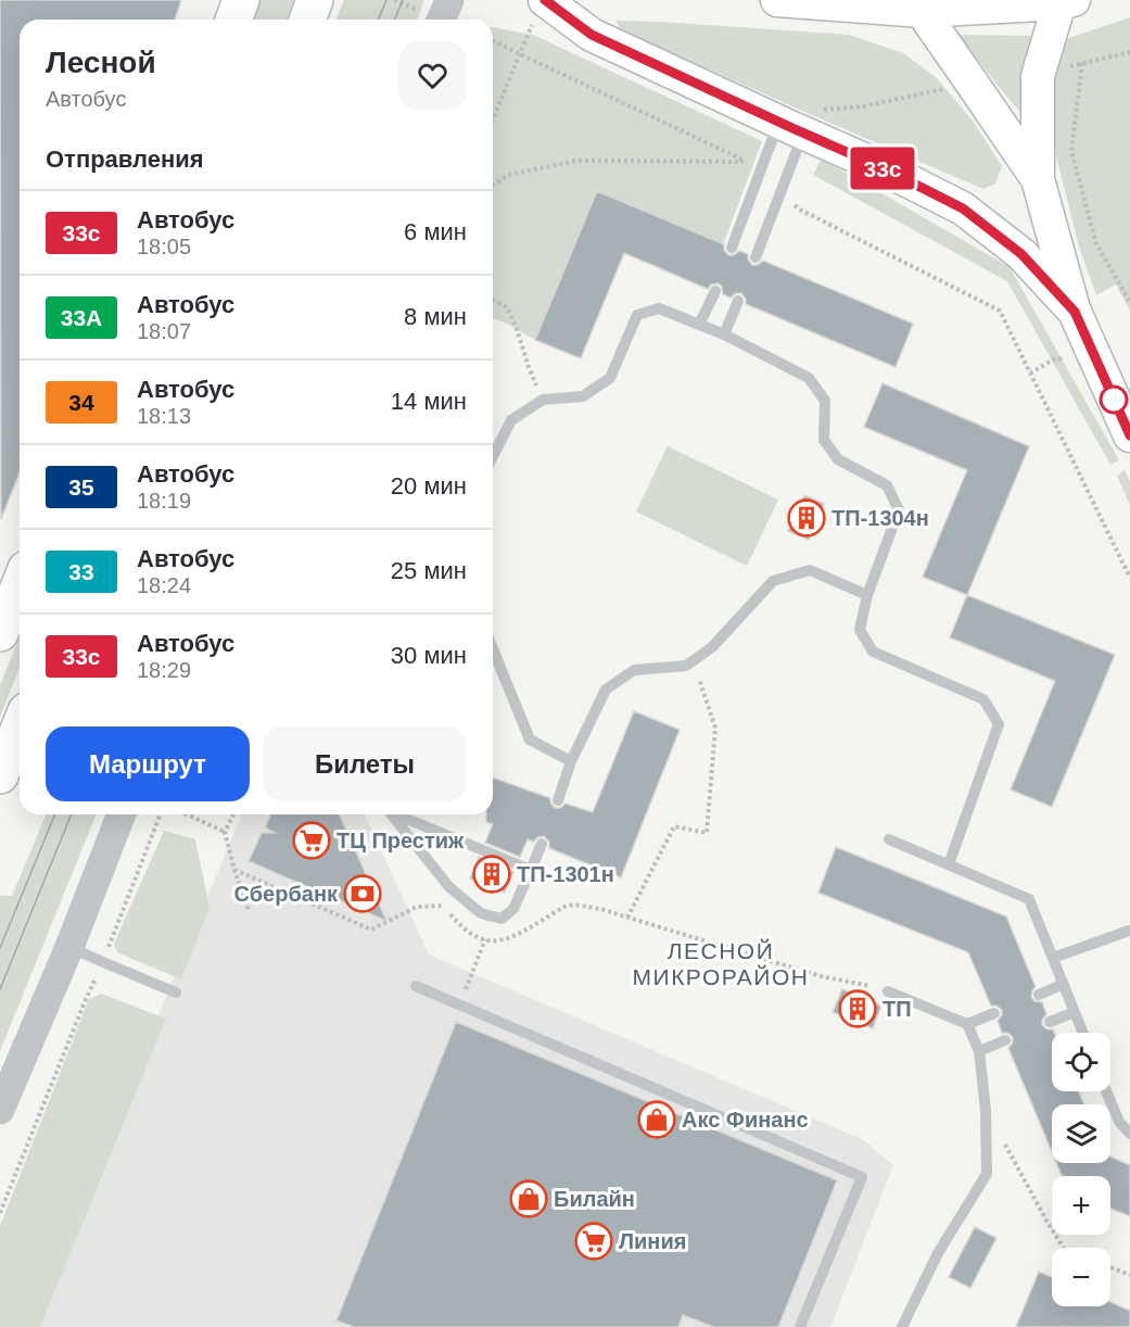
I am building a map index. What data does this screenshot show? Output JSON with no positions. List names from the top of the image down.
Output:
{
  "districts": ["ЛЕСНОЙ МИКРОРАЙОН"],
  "places": {
    "building": ["ТП-1304н", "ТП-1301н", "ТП"],
    "supermarket": ["ТЦ Престиж", "Линия"],
    "bank": ["Сбербанк"],
    "shop": ["Акс Финанс", "Билайн"]
  },
  "lines": ["bus line 33с"],
  "page": {
    "on_map": "33с",
    "heading": [
      ["Лесной", "Автобус"],
      "Отправления"
    ],
    "list": [
      {
        "mark": "33с",
        "name": "Автобус",
        "note": "18:05",
        "value": "6 мин"
      },
      {
        "mark": "33А",
        "name": "Автобус",
        "note": "18:07",
        "value": "8 мин"
      },
      {
        "mark": "34",
        "name": "Автобус",
        "note": "18:13",
        "value": "14 мин"
      },
      {
        "mark": "35",
        "name": "Автобус",
        "note": "18:19",
        "value": "20 мин"
      },
      {
        "mark": "33",
        "name": "Автобус",
        "note": "18:24",
        "value": "25 мин"
      },
      {
        "mark": "33с",
        "name": "Автобус",
        "note": "18:29",
        "value": "30 мин"
      }
    ],
    "buttons": ["Маршрут", "Билеты"],
    "map_buttons": ["+", "−"]
  }
}
